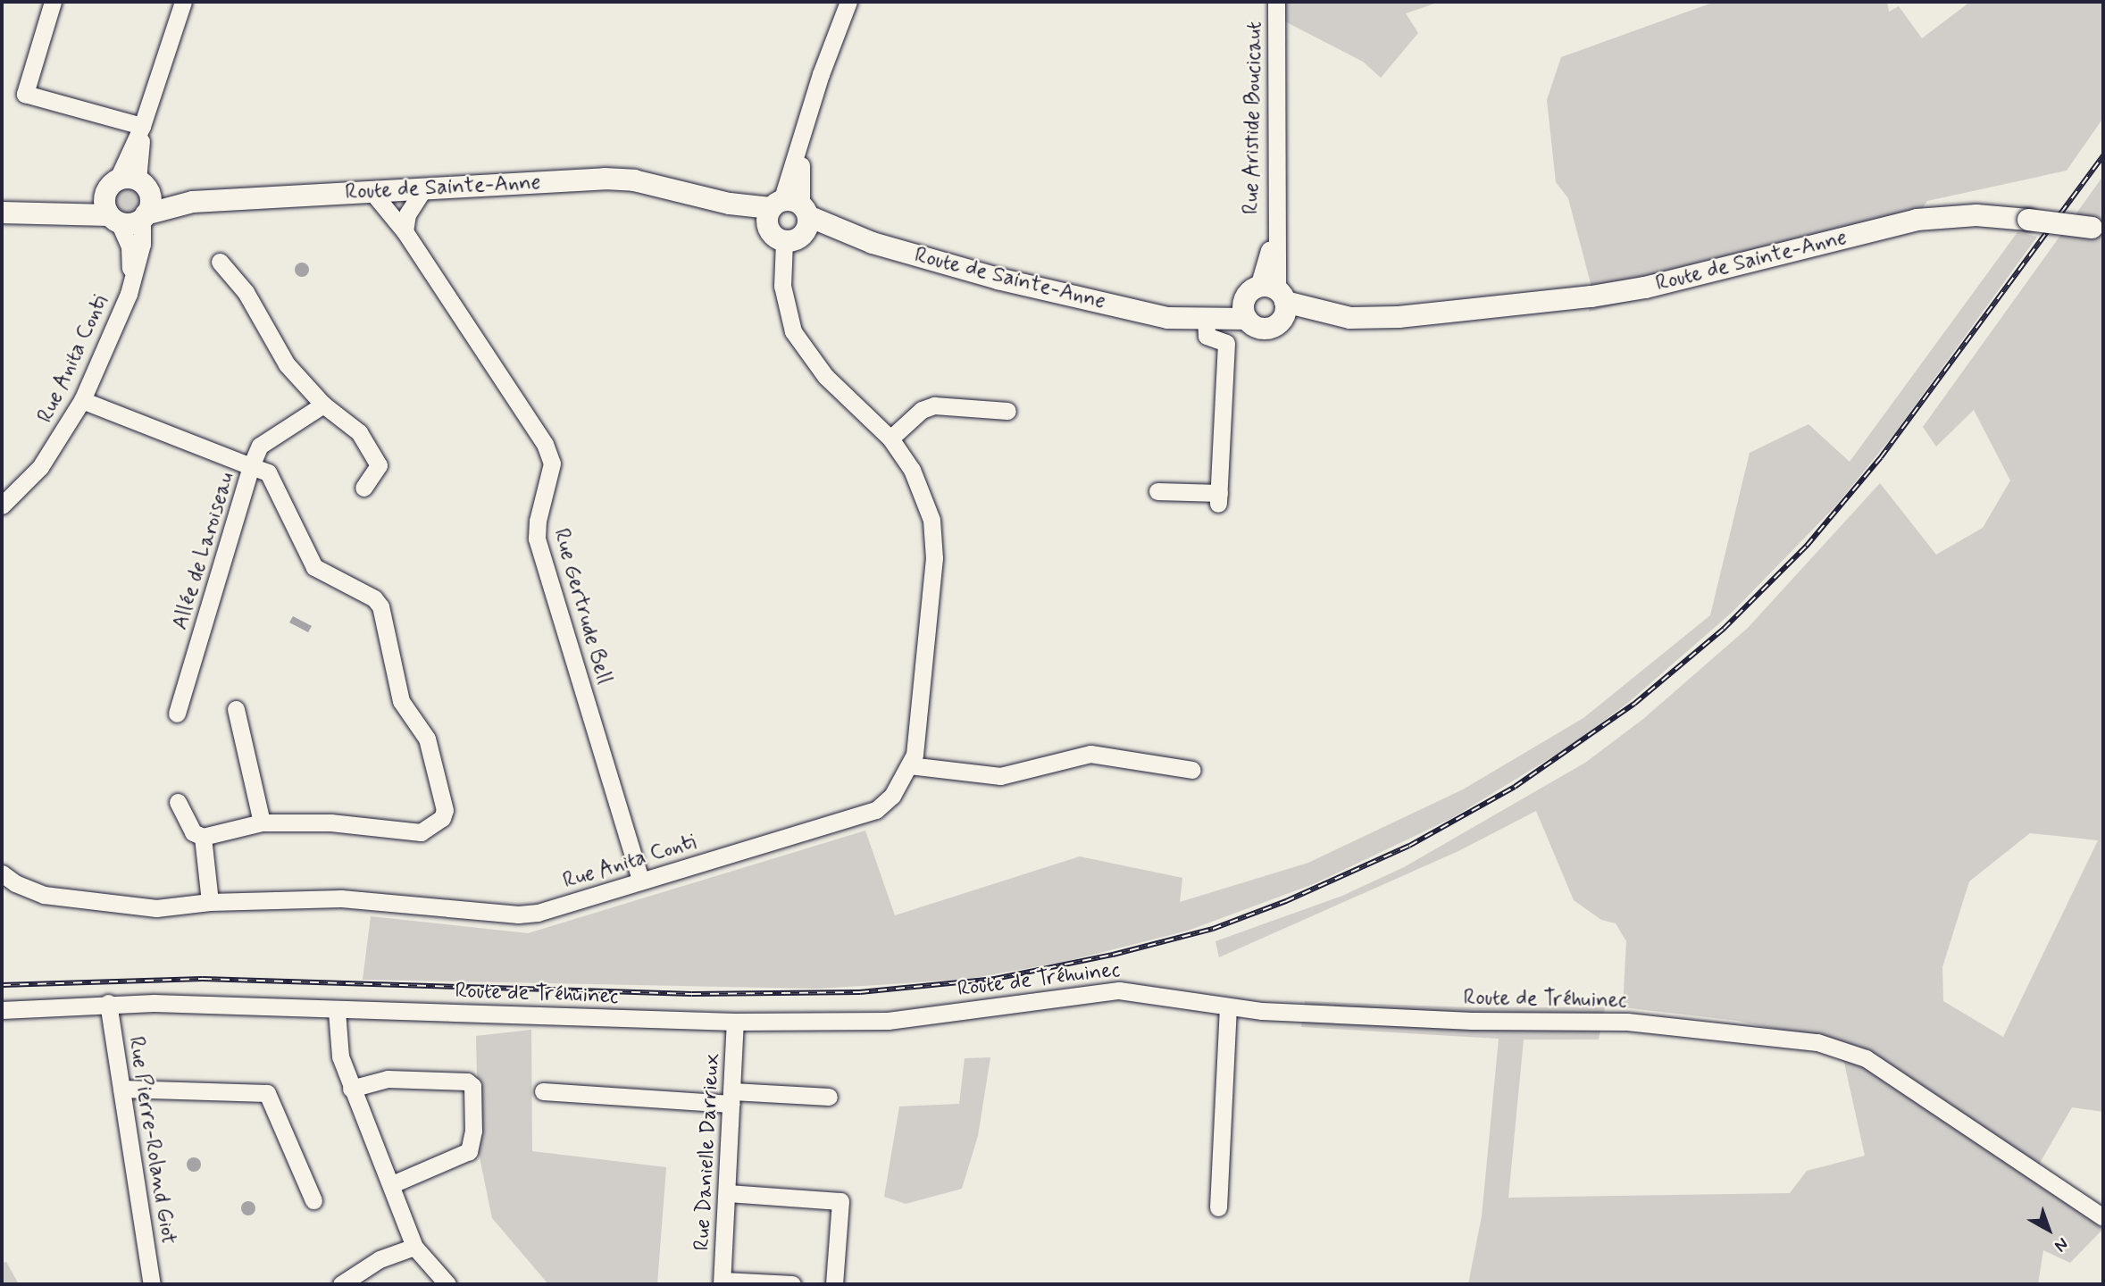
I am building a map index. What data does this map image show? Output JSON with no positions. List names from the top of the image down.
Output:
{
  "streets": {
    "main road": ["Route de Sainte-Anne"],
    "street": [
      "Rue Aristide Boucicaut",
      "Rue Anita Conti",
      "Allée de Laroiseau",
      "Rue Gertrude Bell",
      "Route de Tréhuinec",
      "Rue Pierre-Roland Giot",
      "Rue Danielle Darrieux"
    ]
  },
  "crossings": [
    ["Rue Aristide Boucicaut", "Route de Sainte-Anne"],
    ["Route de Sainte-Anne", "Rue Anita Conti"],
    ["Route de Sainte-Anne", "Rue Gertrude Bell"],
    ["Rue Anita Conti", "Allée de Laroiseau"],
    ["Rue Anita Conti", "Rue Gertrude Bell"],
    ["Route de Tréhuinec", "Rue Pierre-Roland Giot"],
    ["Route de Tréhuinec", "Rue Danielle Darrieux"]
  ],
  "north": "bottom right"
}
